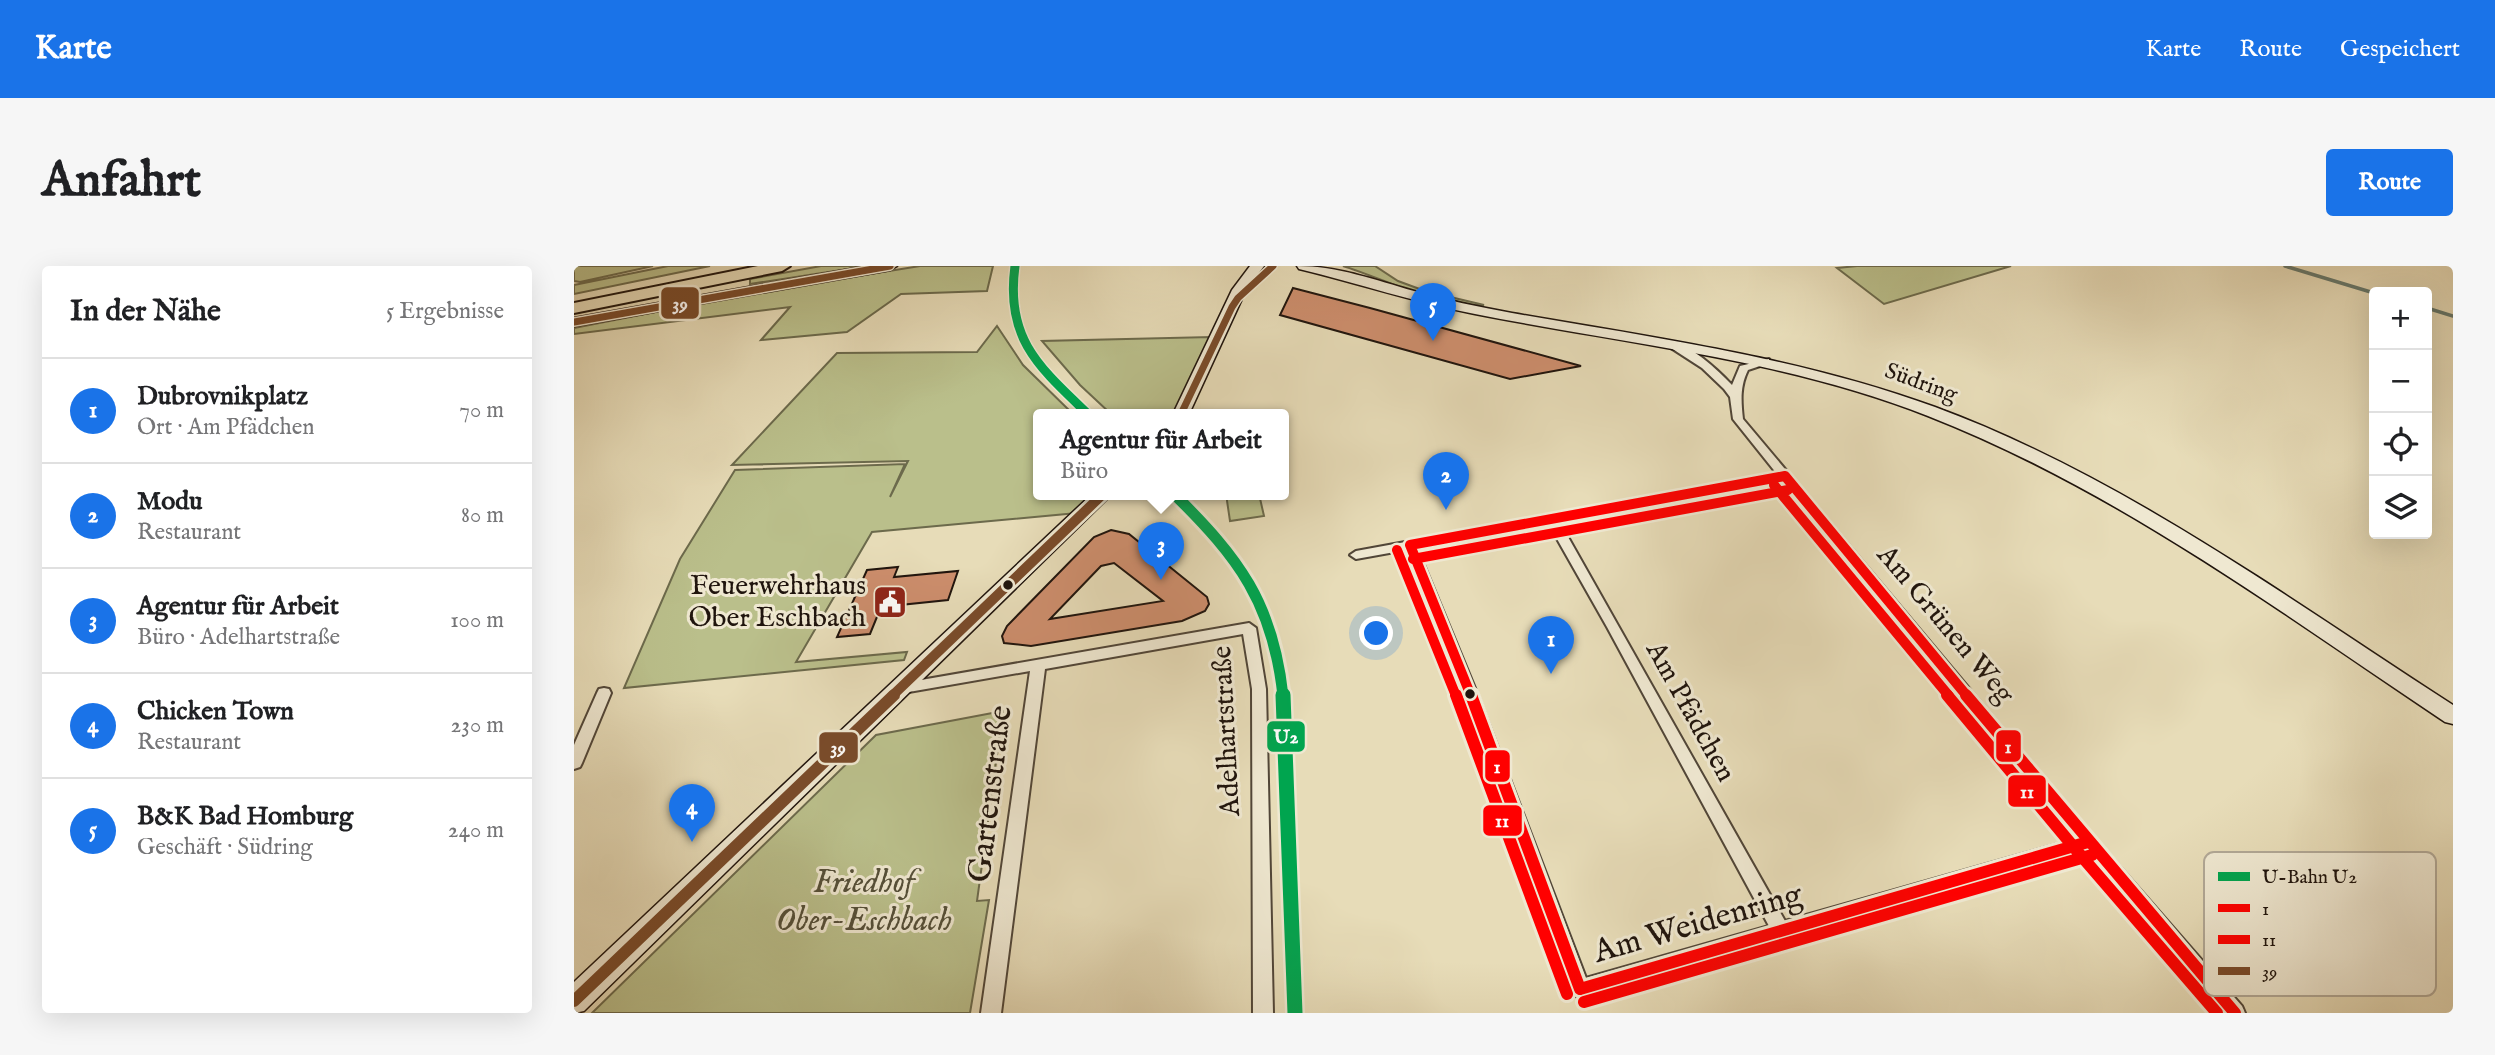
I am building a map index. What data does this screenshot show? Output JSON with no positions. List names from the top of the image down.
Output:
{
  "streets": {
    "main road": ["Südring"],
    "street": [
      "Am Grünen Weg",
      "Am Pfädchen",
      "Adelhartstraße",
      "Gartenstraße",
      "Am Weidenring"
    ]
  },
  "crossings": [
    ["Südring", "Am Grünen Weg"],
    ["Am Grünen Weg", "Am Weidenring"],
    ["Am Pfädchen", "Am Weidenring"],
    ["Adelhartstraße", "Gartenstraße"]
  ],
  "parks": ["Friedhof Ober-Eschbach"],
  "places": {
    "public building": ["Feuerwehrhaus Ober Eschbach"]
  },
  "lines": [
    "metro line U2",
    "transit line 39",
    "transit line 1",
    "transit line 11"
  ],
  "legend": [
    "U-Bahn U2",
    "1",
    "11",
    "39"
  ],
  "page": {
    "header": "Karte",
    "nav": ["Karte", "Route", "Gespeichert"],
    "buttons": "Route",
    "title": "Anfahrt",
    "heading": ["In der Nähe", "5 Ergebnisse"],
    "pins": [
      "5",
      "2",
      "3",
      "1",
      "4"
    ],
    "map_buttons": ["+", "−"],
    "list": [
      {
        "mark": "1",
        "name": "Dubrovnikplatz",
        "note": "Ort · Am Pfädchen",
        "value": "70 m"
      },
      {
        "mark": "2",
        "name": "Modu",
        "note": "Restaurant",
        "value": "80 m"
      },
      {
        "mark": "3",
        "name": "Agentur für Arbeit",
        "note": "Büro · Adelhartstraße",
        "value": "100 m"
      },
      {
        "mark": "4",
        "name": "Chicken Town",
        "note": "Restaurant",
        "value": "230 m"
      },
      {
        "mark": "5",
        "name": "B&K Bad Homburg",
        "note": "Geschäft · Südring",
        "value": "240 m"
      }
    ],
    "popup": ["Agentur für Arbeit", "Büro"]
  }
}
